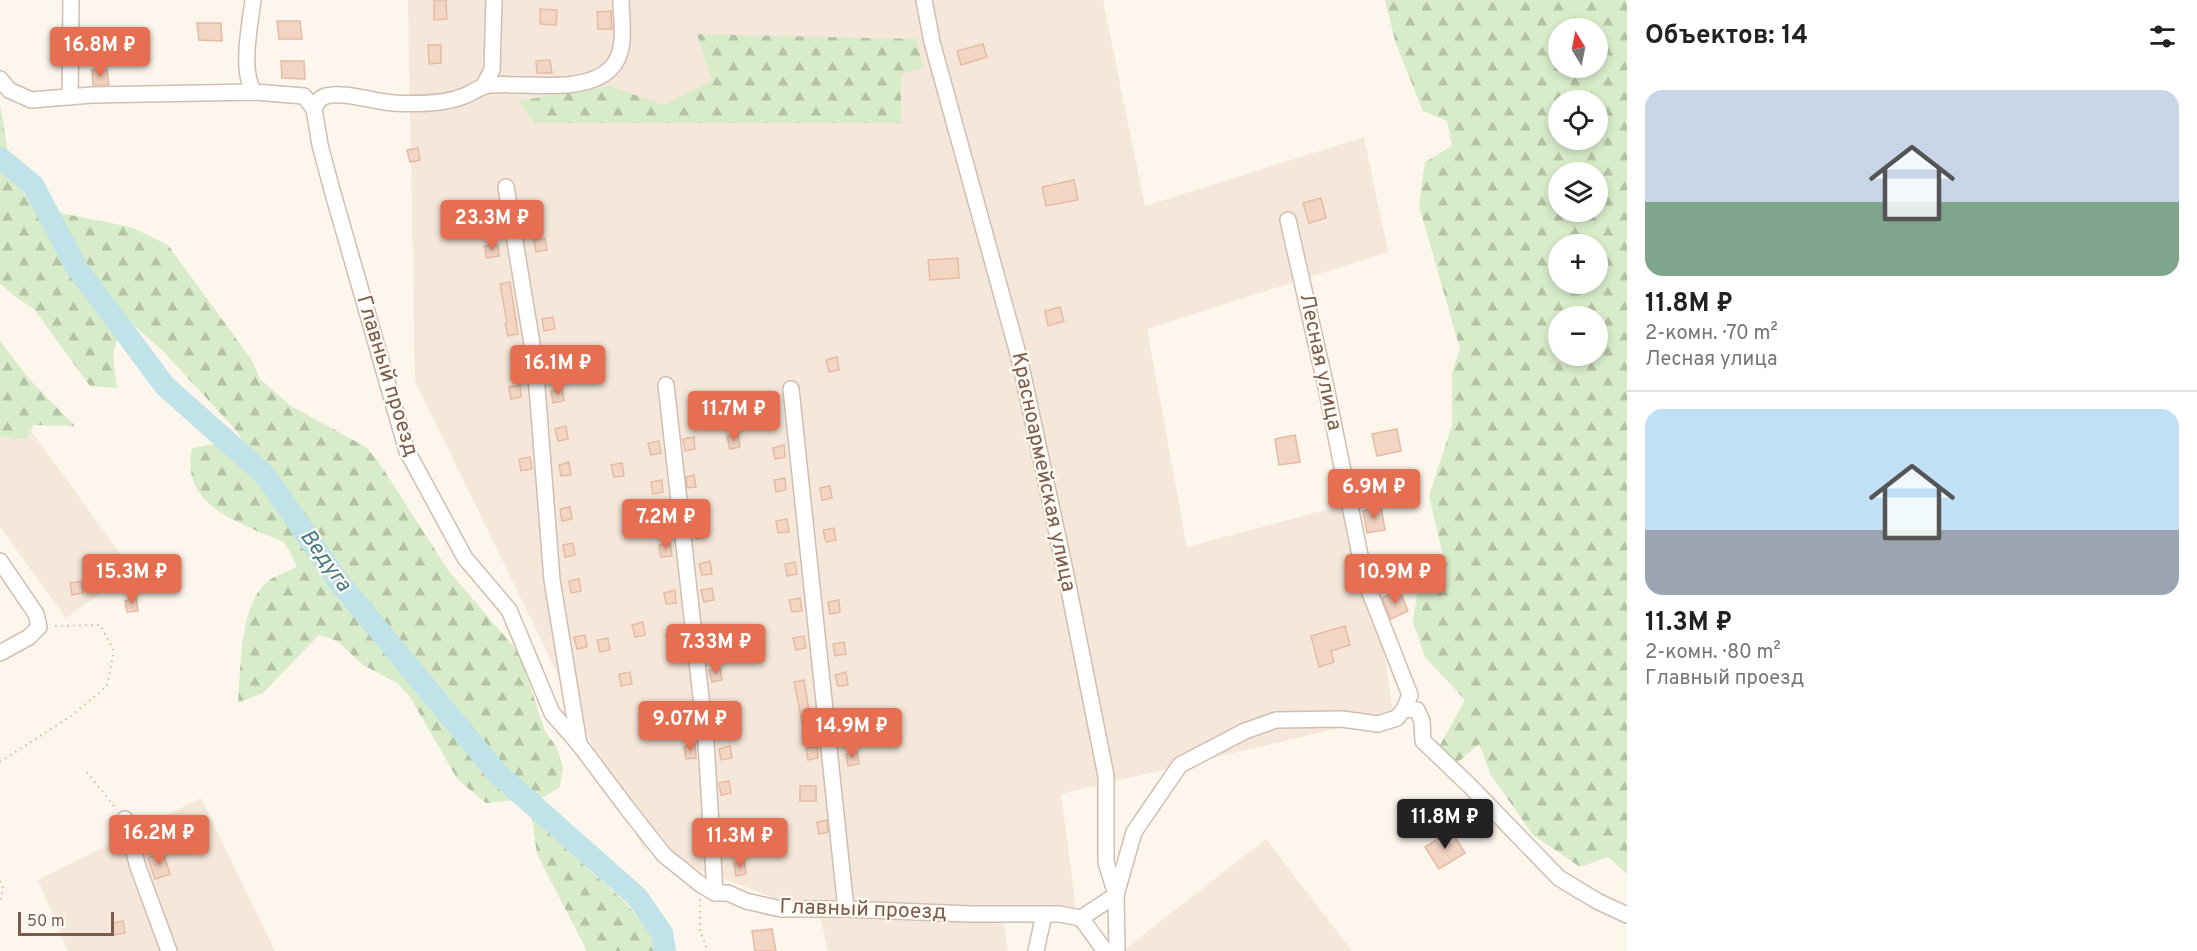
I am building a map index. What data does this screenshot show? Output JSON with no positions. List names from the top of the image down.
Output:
{
  "streets": {
    "street": ["Лесная улица", "Главный проезд", "Красноармейская улица"]
  },
  "water": ["Ведуга"],
  "scale_bar": "50 m",
  "north": "top",
  "page": {
    "heading": "Объектов: 14",
    "map_buttons": ["+", "−"],
    "price": [
      "16.8M ₽",
      "23.3M ₽",
      "16.1M ₽",
      "11.7M ₽",
      "6.9M ₽",
      "7.2M ₽",
      "15.3M ₽",
      "10.9M ₽",
      "7.33M ₽",
      "9.07M ₽",
      "14.9M ₽",
      "11.8M ₽",
      "16.2M ₽",
      "11.3M ₽"
    ],
    "list": [
      {
        "name": "11.8M ₽",
        "note": "2-комн. · 70 m² · Лесная улица"
      },
      {
        "name": "11.3M ₽",
        "note": "2-комн. · 80 m² · Главный проезд"
      }
    ],
    "scale": "50 m"
  }
}
